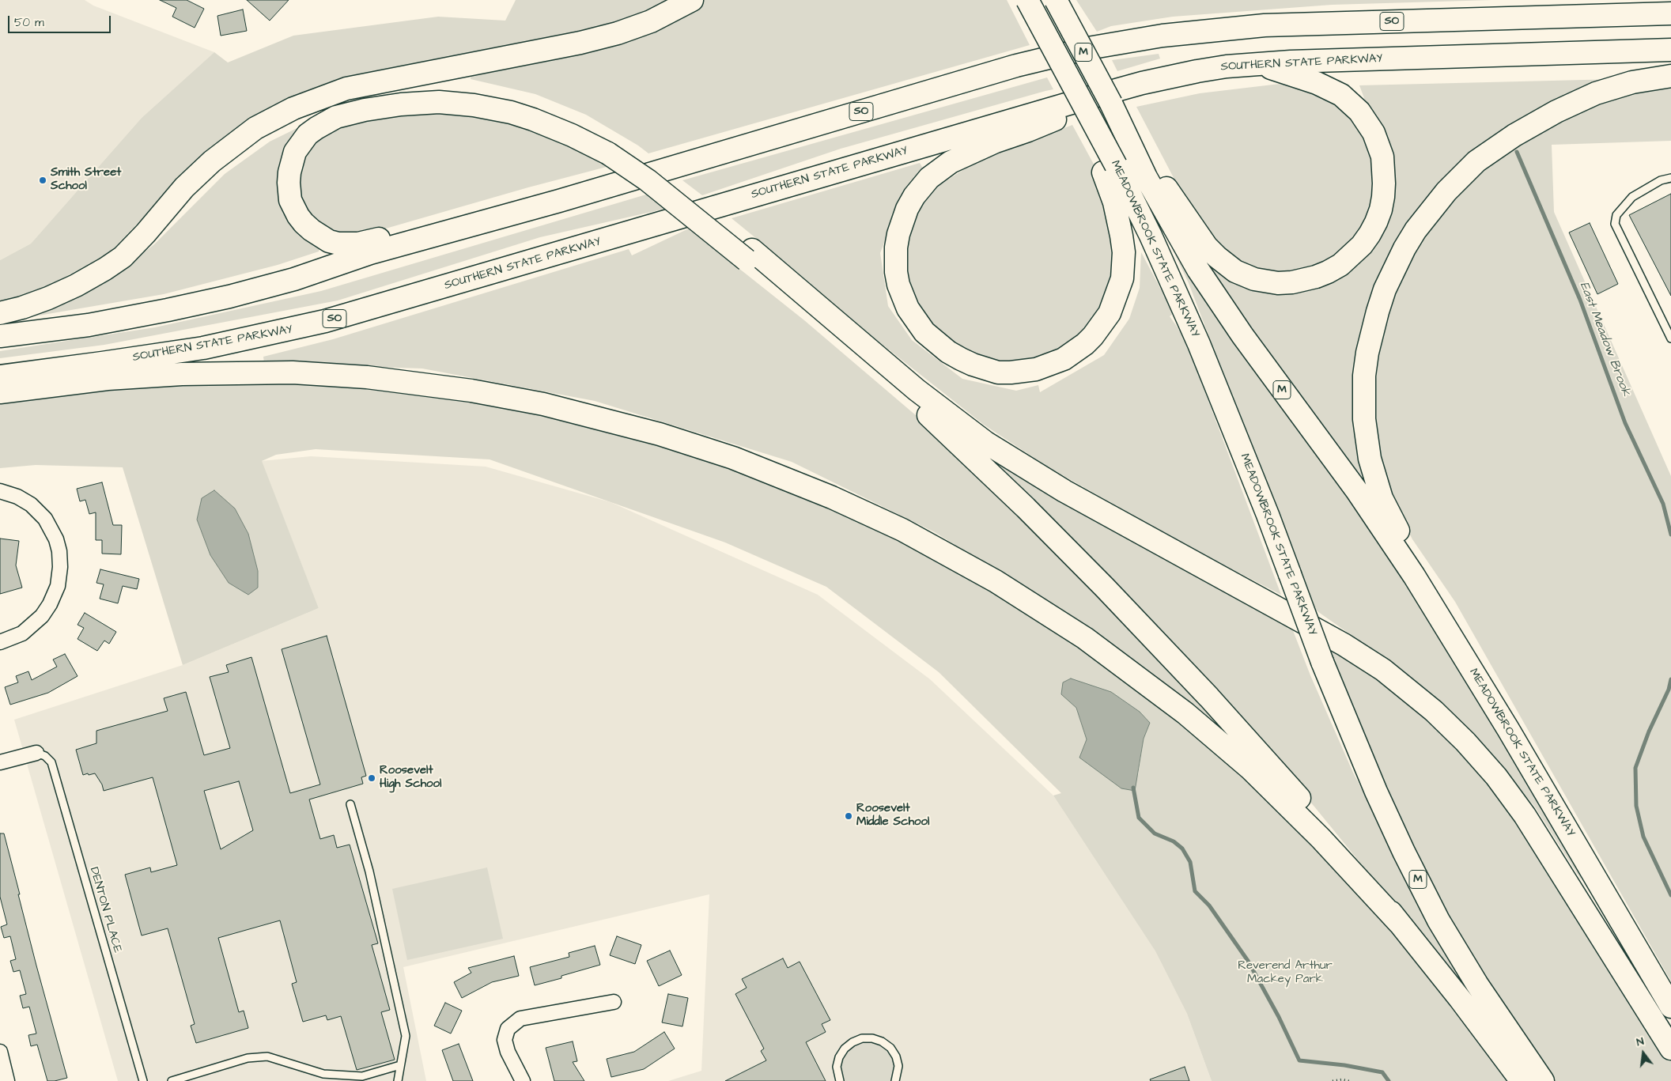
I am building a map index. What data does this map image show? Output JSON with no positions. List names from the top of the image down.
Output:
{
  "streets": {
    "highway": [
      "SO",
      "M",
      "SOUTHERN STATE PARKWAY",
      "MEADOWBROOK STATE PARKWAY"
    ],
    "lane": ["DENTON PLACE"]
  },
  "crossings": [
    ["M", "MEADOWBROOK STATE PARKWAY"]
  ],
  "water": ["East Meadow Brook"],
  "parks": ["Reverend Arthur Mackey Park"],
  "places": ["Smith Street School", "Roosevelt High School", "Roosevelt Middle School"],
  "scale_bar": "50 m",
  "north": "top"
}
